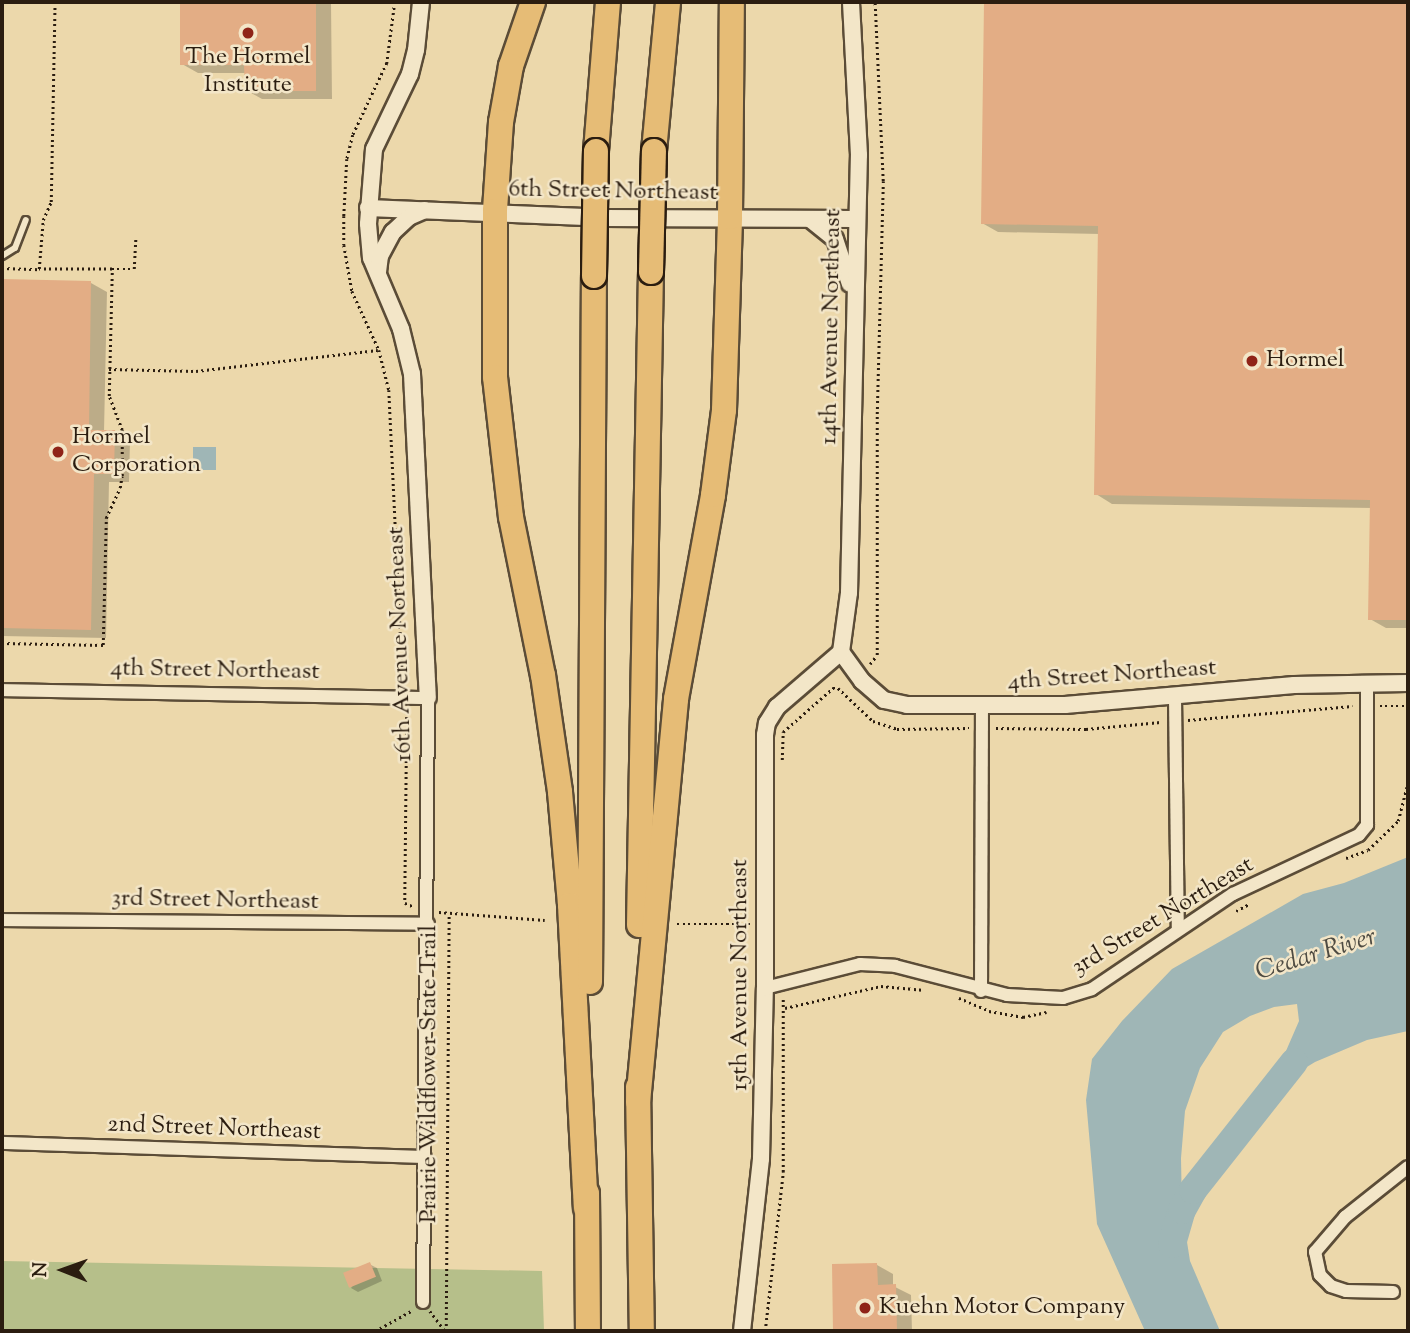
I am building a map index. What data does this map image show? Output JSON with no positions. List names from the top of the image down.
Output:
{
  "streets": {
    "street": [
      "6th Street Northeast",
      "14th Avenue Northeast",
      "16th Avenue Northeast",
      "4th Street Northeast",
      "3rd Street Northeast",
      "15th Avenue Northeast",
      "2nd Street Northeast"
    ],
    "path": ["Prairie Wildflower State Trail"]
  },
  "crossings": [
    ["6th Street Northeast", "14th Avenue Northeast"],
    ["6th Street Northeast", "16th Avenue Northeast"],
    ["14th Avenue Northeast", "4th Street Northeast"],
    ["14th Avenue Northeast", "15th Avenue Northeast"],
    ["16th Avenue Northeast", "4th Street Northeast"],
    ["16th Avenue Northeast", "3rd Street Northeast"],
    ["16th Avenue Northeast", "2nd Street Northeast"],
    ["4th Street Northeast", "15th Avenue Northeast"],
    ["3rd Street Northeast", "15th Avenue Northeast"]
  ],
  "water": ["Cedar River"],
  "places": [
    "The Hormel Institute",
    "Hormel",
    "Hormel Corporation",
    "Kuehn Motor Company"
  ],
  "north": "left"
}
